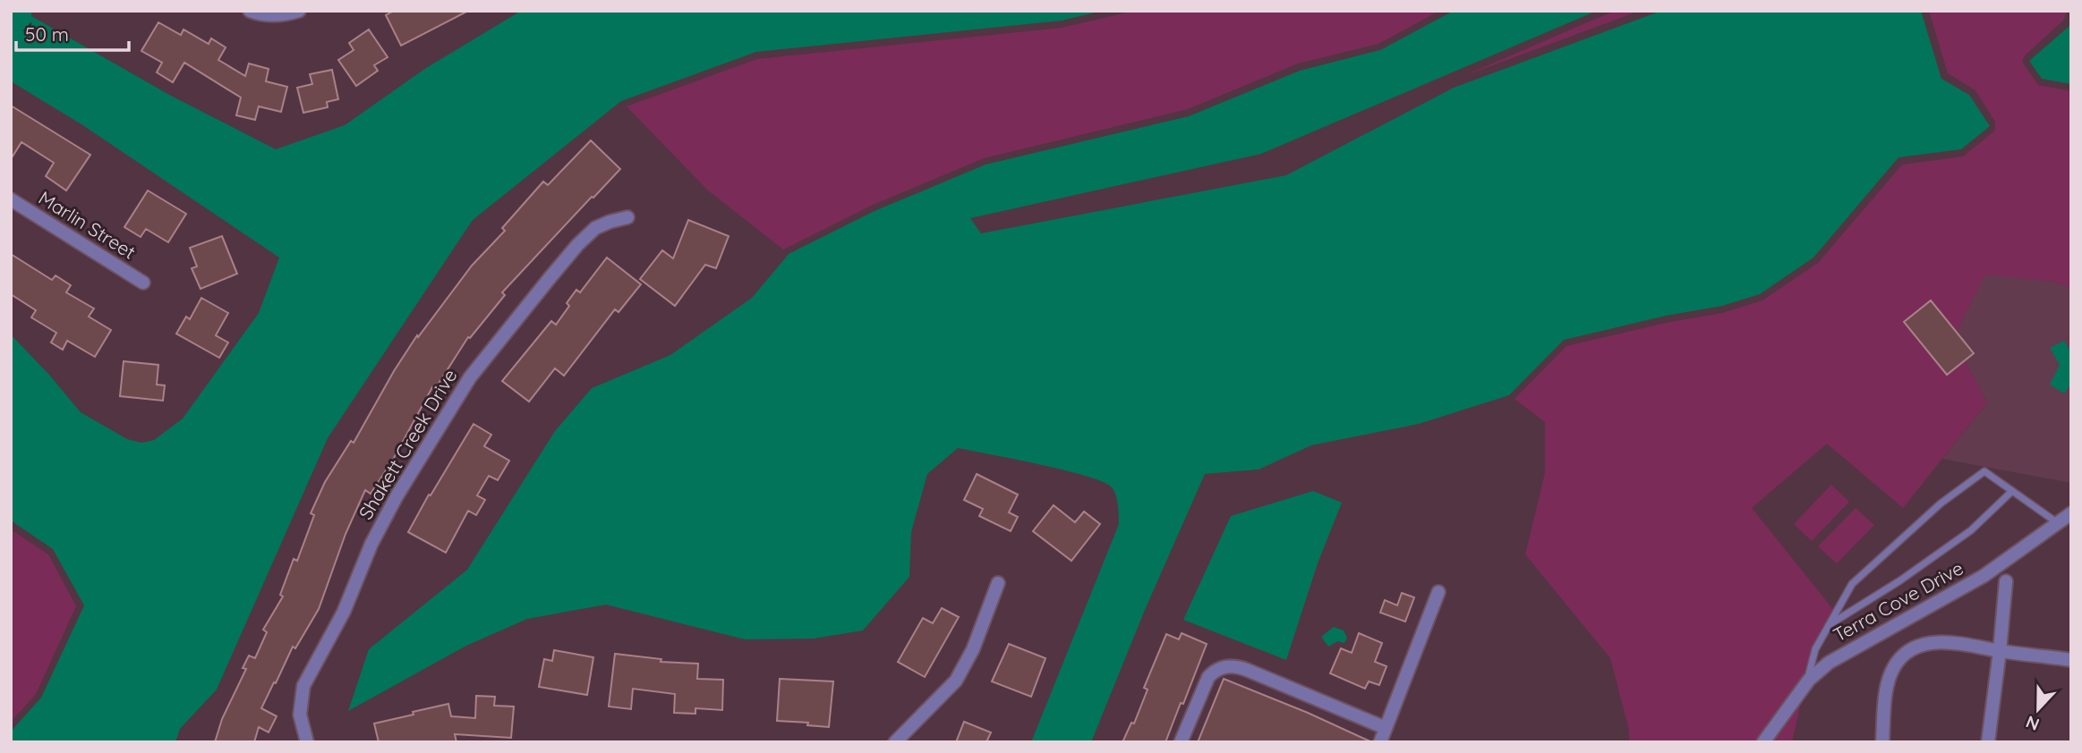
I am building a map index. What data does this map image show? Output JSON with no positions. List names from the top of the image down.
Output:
{
  "streets": {
    "street": ["Marlin Street", "Shakett Creek Drive", "Terra Cove Drive"]
  },
  "scale_bar": "50 m",
  "north": "bottom"
}
